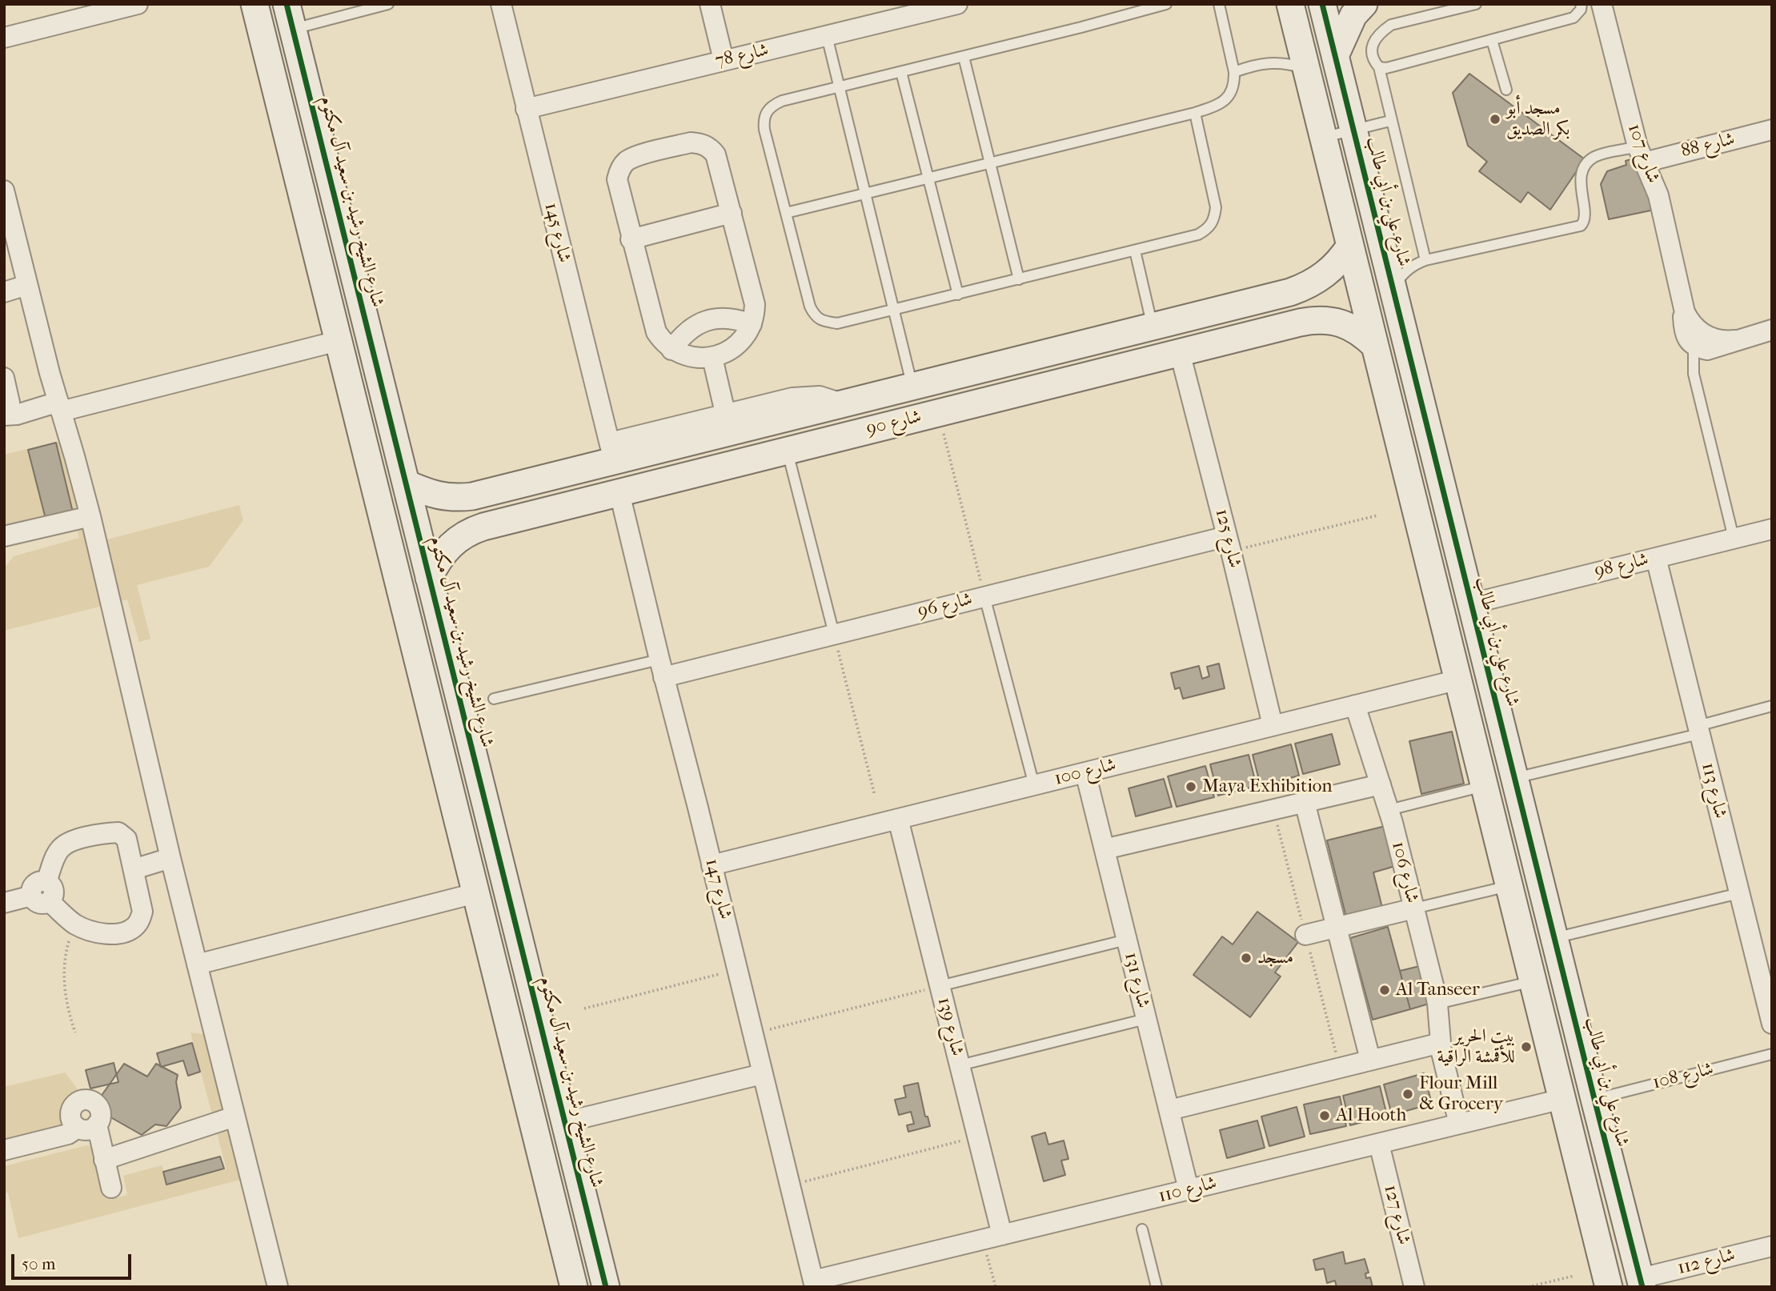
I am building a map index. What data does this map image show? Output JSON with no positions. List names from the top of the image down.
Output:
{
  "streets": {
    "street": [
      "شارع 78",
      "شارع 88",
      "شارع 107",
      "شارع الشيخ رشيد بن سعيد آل مكتوم",
      "شارع علي بن أبي طالب",
      "شارع 145",
      "شارع 90",
      "شارع 125",
      "شارع 98",
      "شارع 96",
      "شارع 100",
      "شارع 113",
      "شارع 106",
      "شارع 147",
      "شارع 131",
      "شارع 139",
      "شارع 110",
      "شارع 127",
      "شارع 112"
    ],
    "lane": ["شارع 108"]
  },
  "crossings": [
    ["شارع 78", "شارع 145"],
    ["شارع 88", "شارع 107"],
    ["شارع الشيخ رشيد بن سعيد آل مكتوم", "شارع 90"],
    ["شارع علي بن أبي طالب", "شارع 98"],
    ["شارع علي بن أبي طالب", "شارع 108"],
    ["شارع علي بن أبي طالب", "شارع 112"],
    ["شارع 145", "شارع 90"],
    ["شارع 90", "شارع 125"],
    ["شارع 90", "شارع 147"],
    ["شارع 125", "شارع 96"],
    ["شارع 125", "شارع 100"],
    ["شارع 98", "شارع 113"],
    ["شارع 96", "شارع 147"],
    ["شارع 100", "شارع 106"],
    ["شارع 100", "شارع 147"],
    ["شارع 100", "شارع 131"],
    ["شارع 100", "شارع 139"],
    ["شارع 106", "شارع 110"],
    ["شارع 147", "شارع 110"],
    ["شارع 131", "شارع 110"],
    ["شارع 139", "شارع 110"],
    ["شارع 110", "شارع 127"]
  ],
  "places": [
    "مسجد أبو بكر الصديق",
    "Maya Exhibition",
    "مسجد",
    "Al Tanseer",
    "بيت الحرير للأقمشة الراقية",
    "Flour Mill & Grocery",
    "Al Hooth"
  ],
  "scale_bar": "50 m"
}
